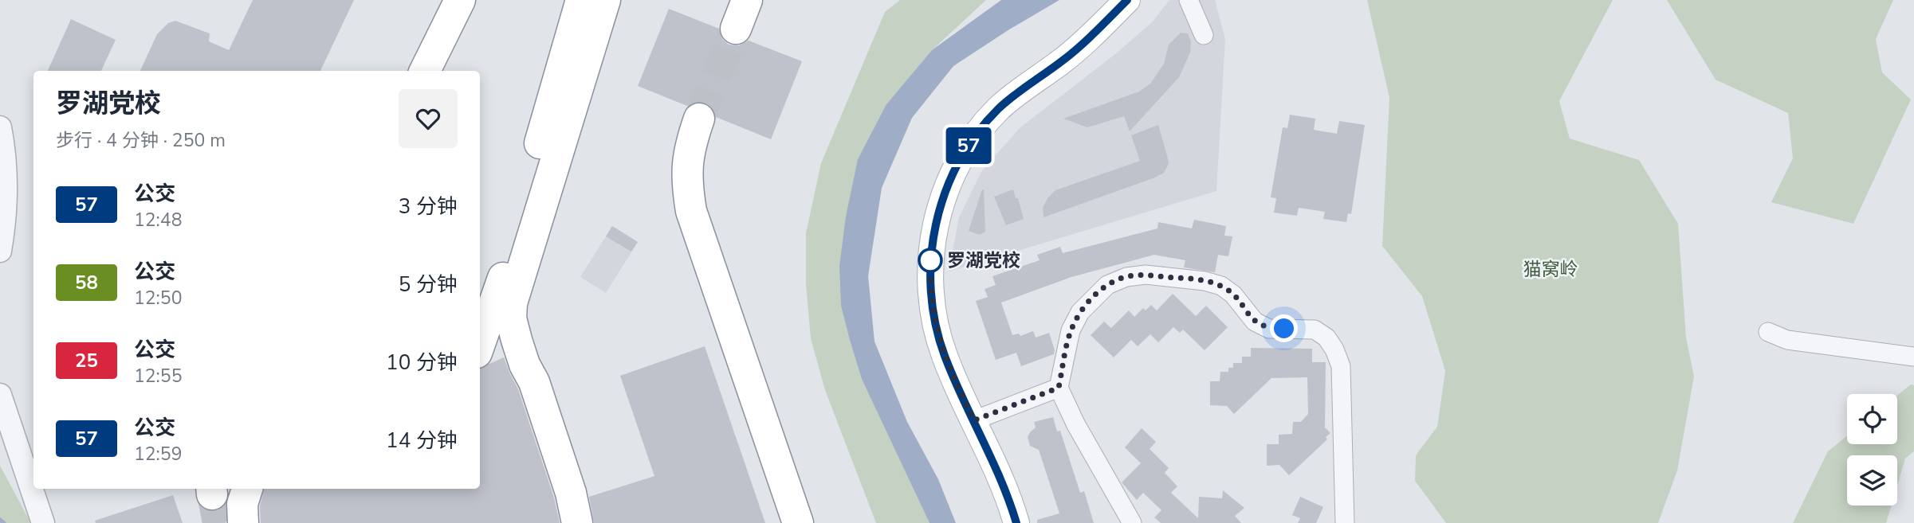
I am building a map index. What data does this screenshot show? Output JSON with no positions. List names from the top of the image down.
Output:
{
  "parks": ["猫窝岭"],
  "places": ["罗湖党校"],
  "lines": ["bus line 57"],
  "page": {
    "on_map": "57",
    "heading": ["罗湖党校", "步行 · 4 分钟 · 250 m"],
    "list": [
      {
        "mark": "57",
        "name": "公交",
        "note": "12:48",
        "value": "3 分钟"
      },
      {
        "mark": "58",
        "name": "公交",
        "note": "12:50",
        "value": "5 分钟"
      },
      {
        "mark": "25",
        "name": "公交",
        "note": "12:55",
        "value": "10 分钟"
      },
      {
        "mark": "57",
        "name": "公交",
        "note": "12:59",
        "value": "14 分钟"
      }
    ]
  }
}
